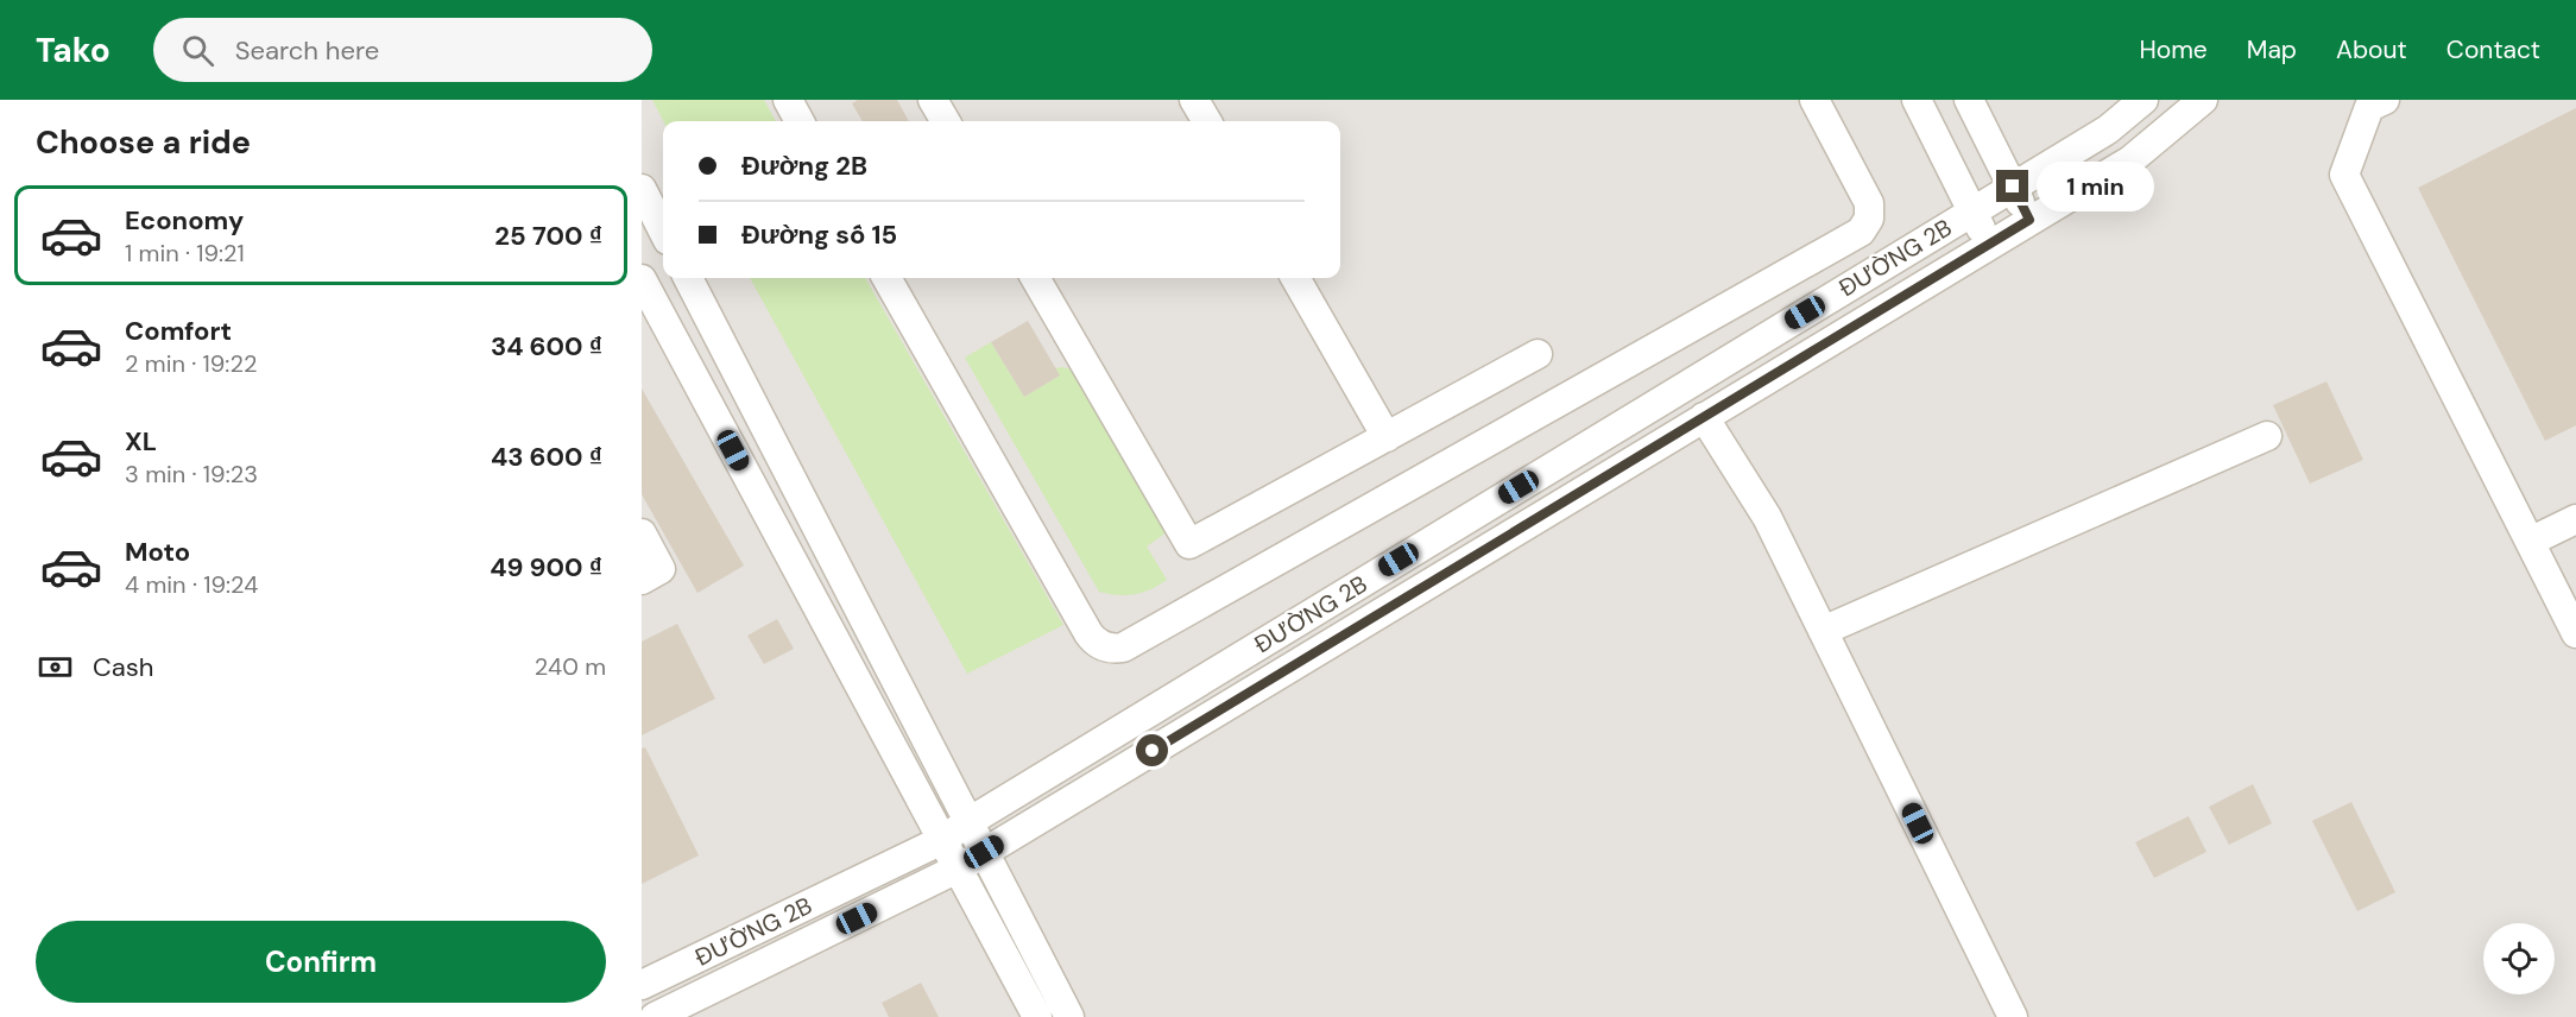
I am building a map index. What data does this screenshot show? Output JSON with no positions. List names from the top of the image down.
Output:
{
  "streets": {
    "street": ["ĐƯỜNG 2B"]
  },
  "page": {
    "header": "Tako",
    "search": "Search here",
    "nav": [
      "Home",
      "Map",
      "About",
      "Contact"
    ],
    "heading": "Choose a ride",
    "banner": ["Đường 2B", "Đường số 15"],
    "bubble": "1 min",
    "list": [
      {
        "name": "Economy",
        "note": "1 min · 19:21",
        "value": "25 700 ₫"
      },
      {
        "name": "Comfort",
        "note": "2 min · 19:22",
        "value": "34 600 ₫"
      },
      {
        "name": "XL",
        "note": "3 min · 19:23",
        "value": "43 600 ₫"
      },
      {
        "name": "Moto",
        "note": "4 min · 19:24",
        "value": "49 900 ₫"
      }
    ],
    "pay": ["Cash", "240 m"],
    "buttons": "Confirm"
  }
}
